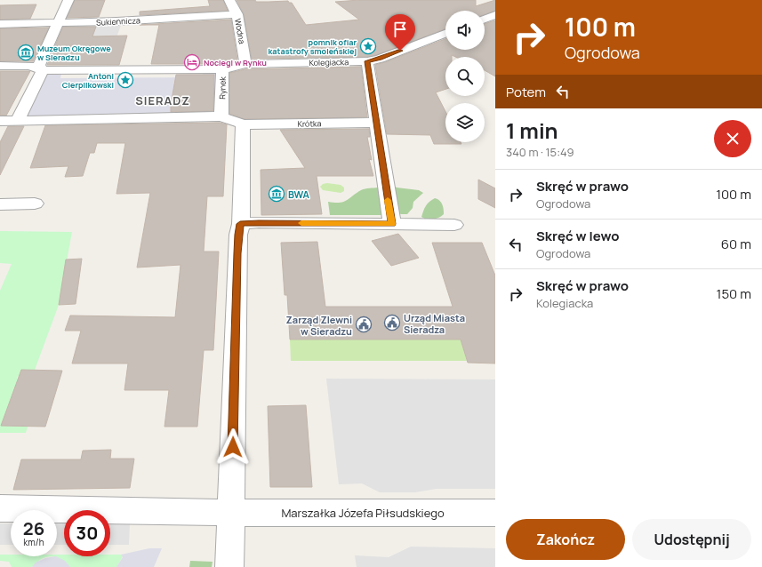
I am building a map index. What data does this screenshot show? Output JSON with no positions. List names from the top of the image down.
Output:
{
  "streets": {
    "street": [
      "Sukiennicza",
      "Wodna",
      "Kolegiacka",
      "Rynek",
      "Krótka",
      "Marszałka Józefa Piłsudskiego"
    ]
  },
  "crossings": [
    ["Sukiennicza", "Wodna"],
    ["Wodna", "Kolegiacka"],
    ["Kolegiacka", "Rynek"]
  ],
  "districts": ["SIERADZ"],
  "places": {
    "place": ["pomnik ofiar katastrofy smoleńskiej", "Antoni Cierplikowski"],
    "museum": ["Muzeum Okręgowe w Sieradzu", "BWA"],
    "hotel": ["Noclegi w Rynku"],
    "public building": ["Urząd Miasta Sieradza", "Zarząd Zlewni w Sieradzu"]
  },
  "page": {
    "turn": ["100 m", "Ogrodowa"],
    "then": "Potem",
    "heading": ["1 min", "340 m · 15:49"],
    "list": [
      {
        "name": "Skręć w prawo",
        "note": "Ogrodowa",
        "value": "100 m"
      },
      {
        "name": "Skręć w lewo",
        "note": "Ogrodowa",
        "value": "60 m"
      },
      {
        "name": "Skręć w prawo",
        "note": "Kolegiacka",
        "value": "150 m"
      }
    ],
    "speed": "26 km/h",
    "limit": "30",
    "buttons": ["Zakończ", "Udostępnij"]
  }
}
